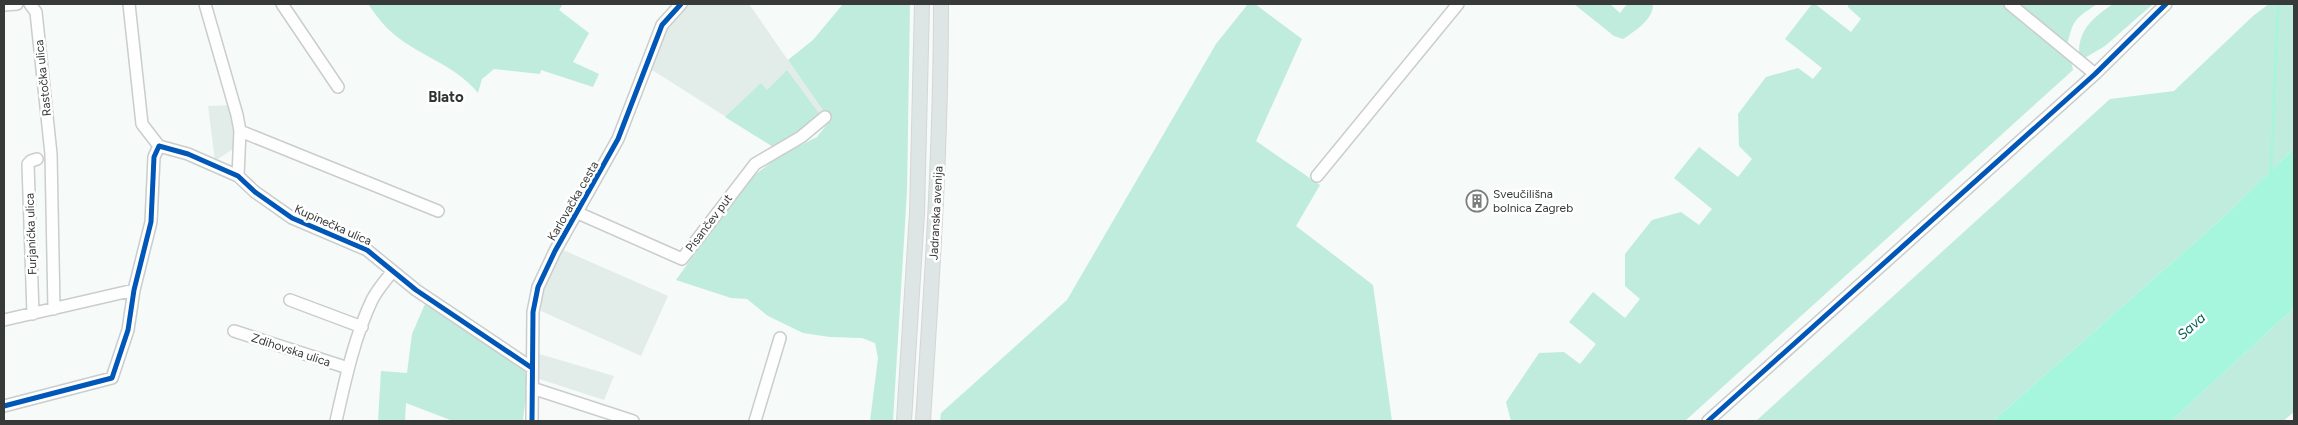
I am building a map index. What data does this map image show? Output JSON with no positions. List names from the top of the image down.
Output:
{
  "streets": {
    "main road": ["Jadranska avenija"],
    "street": [
      "Rastočka ulica",
      "Karlovačka cesta",
      "Pisančev put",
      "Kupinečka ulica",
      "Furjanićka ulica",
      "Zdihovska ulica"
    ]
  },
  "crossings": [
    ["Rastočka ulica", "Furjanićka ulica"],
    ["Karlovačka cesta", "Pisančev put"],
    ["Karlovačka cesta", "Kupinečka ulica"],
    ["Kupinečka ulica", "Zdihovska ulica"]
  ],
  "districts": ["Blato"],
  "water": ["Sava"],
  "places": {
    "building": ["Sveučilišna bolnica Zagreb"]
  }
}
